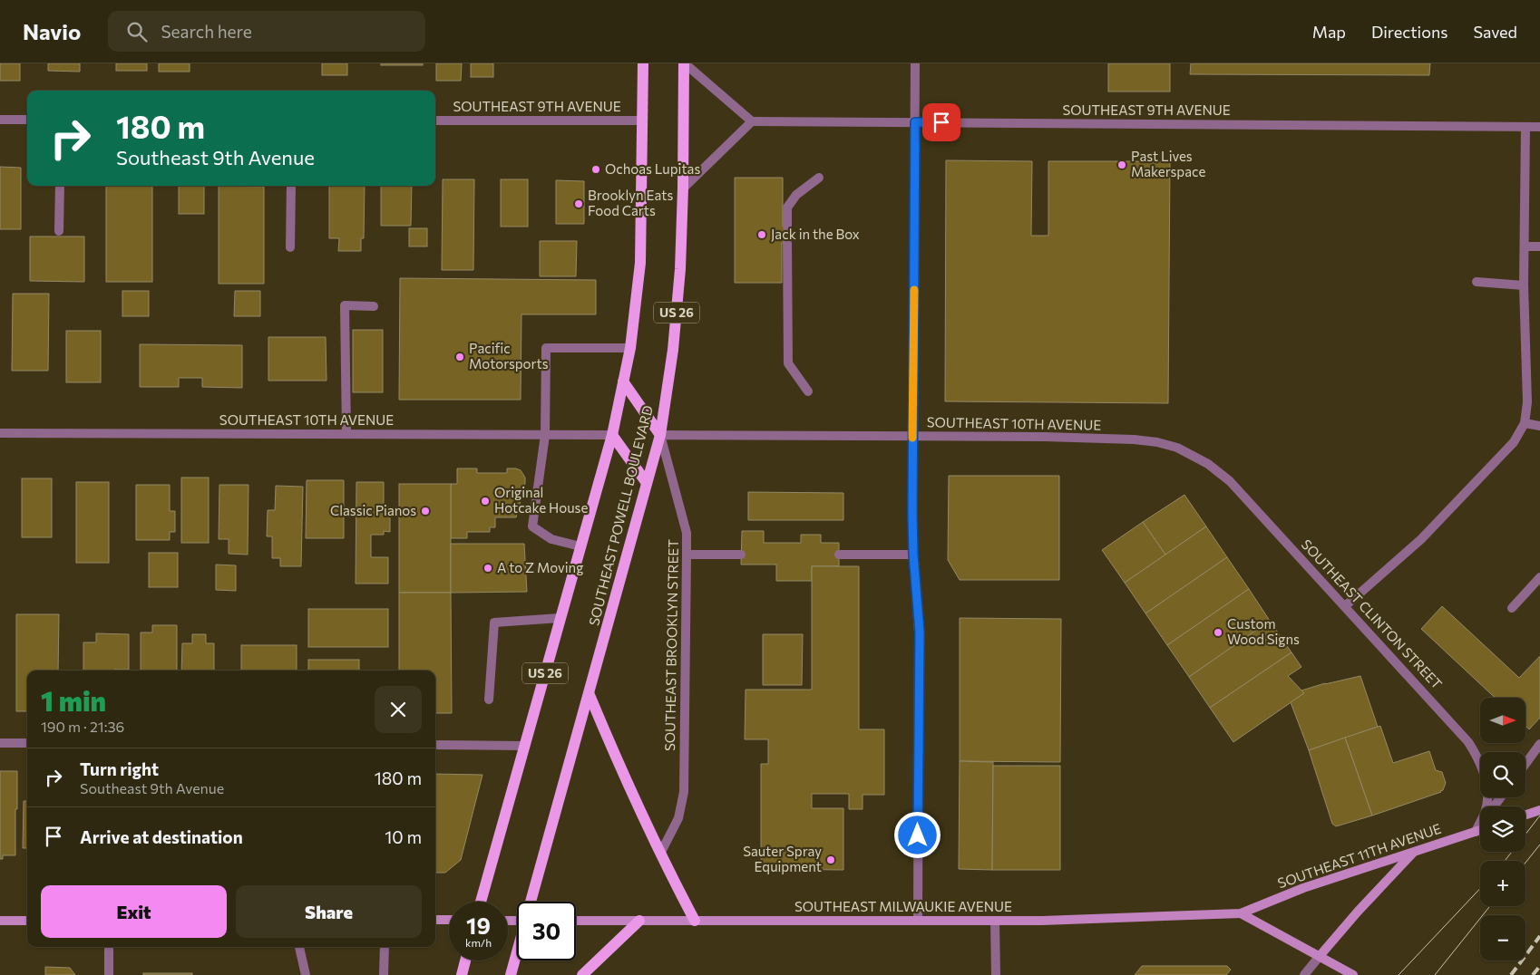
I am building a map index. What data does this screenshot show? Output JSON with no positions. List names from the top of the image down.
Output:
{
  "streets": {
    "main road": [
      "US 26",
      "SOUTHEAST POWELL BOULEVARD",
      "SOUTHEAST 11TH AVENUE",
      "SOUTHEAST MILWAUKIE AVENUE"
    ],
    "street": [
      "SOUTHEAST 9TH AVENUE",
      "SOUTHEAST 10TH AVENUE",
      "SOUTHEAST CLINTON STREET",
      "SOUTHEAST BROOKLYN STREET"
    ]
  },
  "crossings": [
    ["SOUTHEAST 9TH AVENUE", "SOUTHEAST POWELL BOULEVARD"],
    ["SOUTHEAST 10TH AVENUE", "SOUTHEAST POWELL BOULEVARD"],
    ["SOUTHEAST 10TH AVENUE", "SOUTHEAST CLINTON STREET"],
    ["SOUTHEAST 10TH AVENUE", "SOUTHEAST BROOKLYN STREET"],
    ["SOUTHEAST POWELL BOULEVARD", "SOUTHEAST BROOKLYN STREET"],
    ["SOUTHEAST CLINTON STREET", "SOUTHEAST 11TH AVENUE"],
    ["SOUTHEAST 11TH AVENUE", "SOUTHEAST MILWAUKIE AVENUE"]
  ],
  "places": [
    "Past Lives Makerspace",
    "Ochoas Lupitas",
    "Brooklyn Eats Food Carts",
    "Jack in the Box",
    "Pacific Motorsports",
    "Original Hotcake House",
    "Classic Pianos",
    "A to Z Moving",
    "Custom Wood Signs",
    "Sauter Spray Equipment"
  ],
  "north": "right",
  "page": {
    "header": "Navio",
    "search": "Search here",
    "nav": ["Map", "Directions", "Saved"],
    "turn": ["180 m", "Southeast 9th Avenue"],
    "heading": ["1 min", "190 m · 21:36"],
    "map_buttons": ["+", "−"],
    "list": [
      {
        "name": "Turn right",
        "note": "Southeast 9th Avenue",
        "value": "180 m"
      },
      {
        "name": "Arrive at destination",
        "value": "10 m"
      }
    ],
    "buttons": ["Exit", "Share"],
    "speed": "19 km/h",
    "limit": "30"
  }
}
